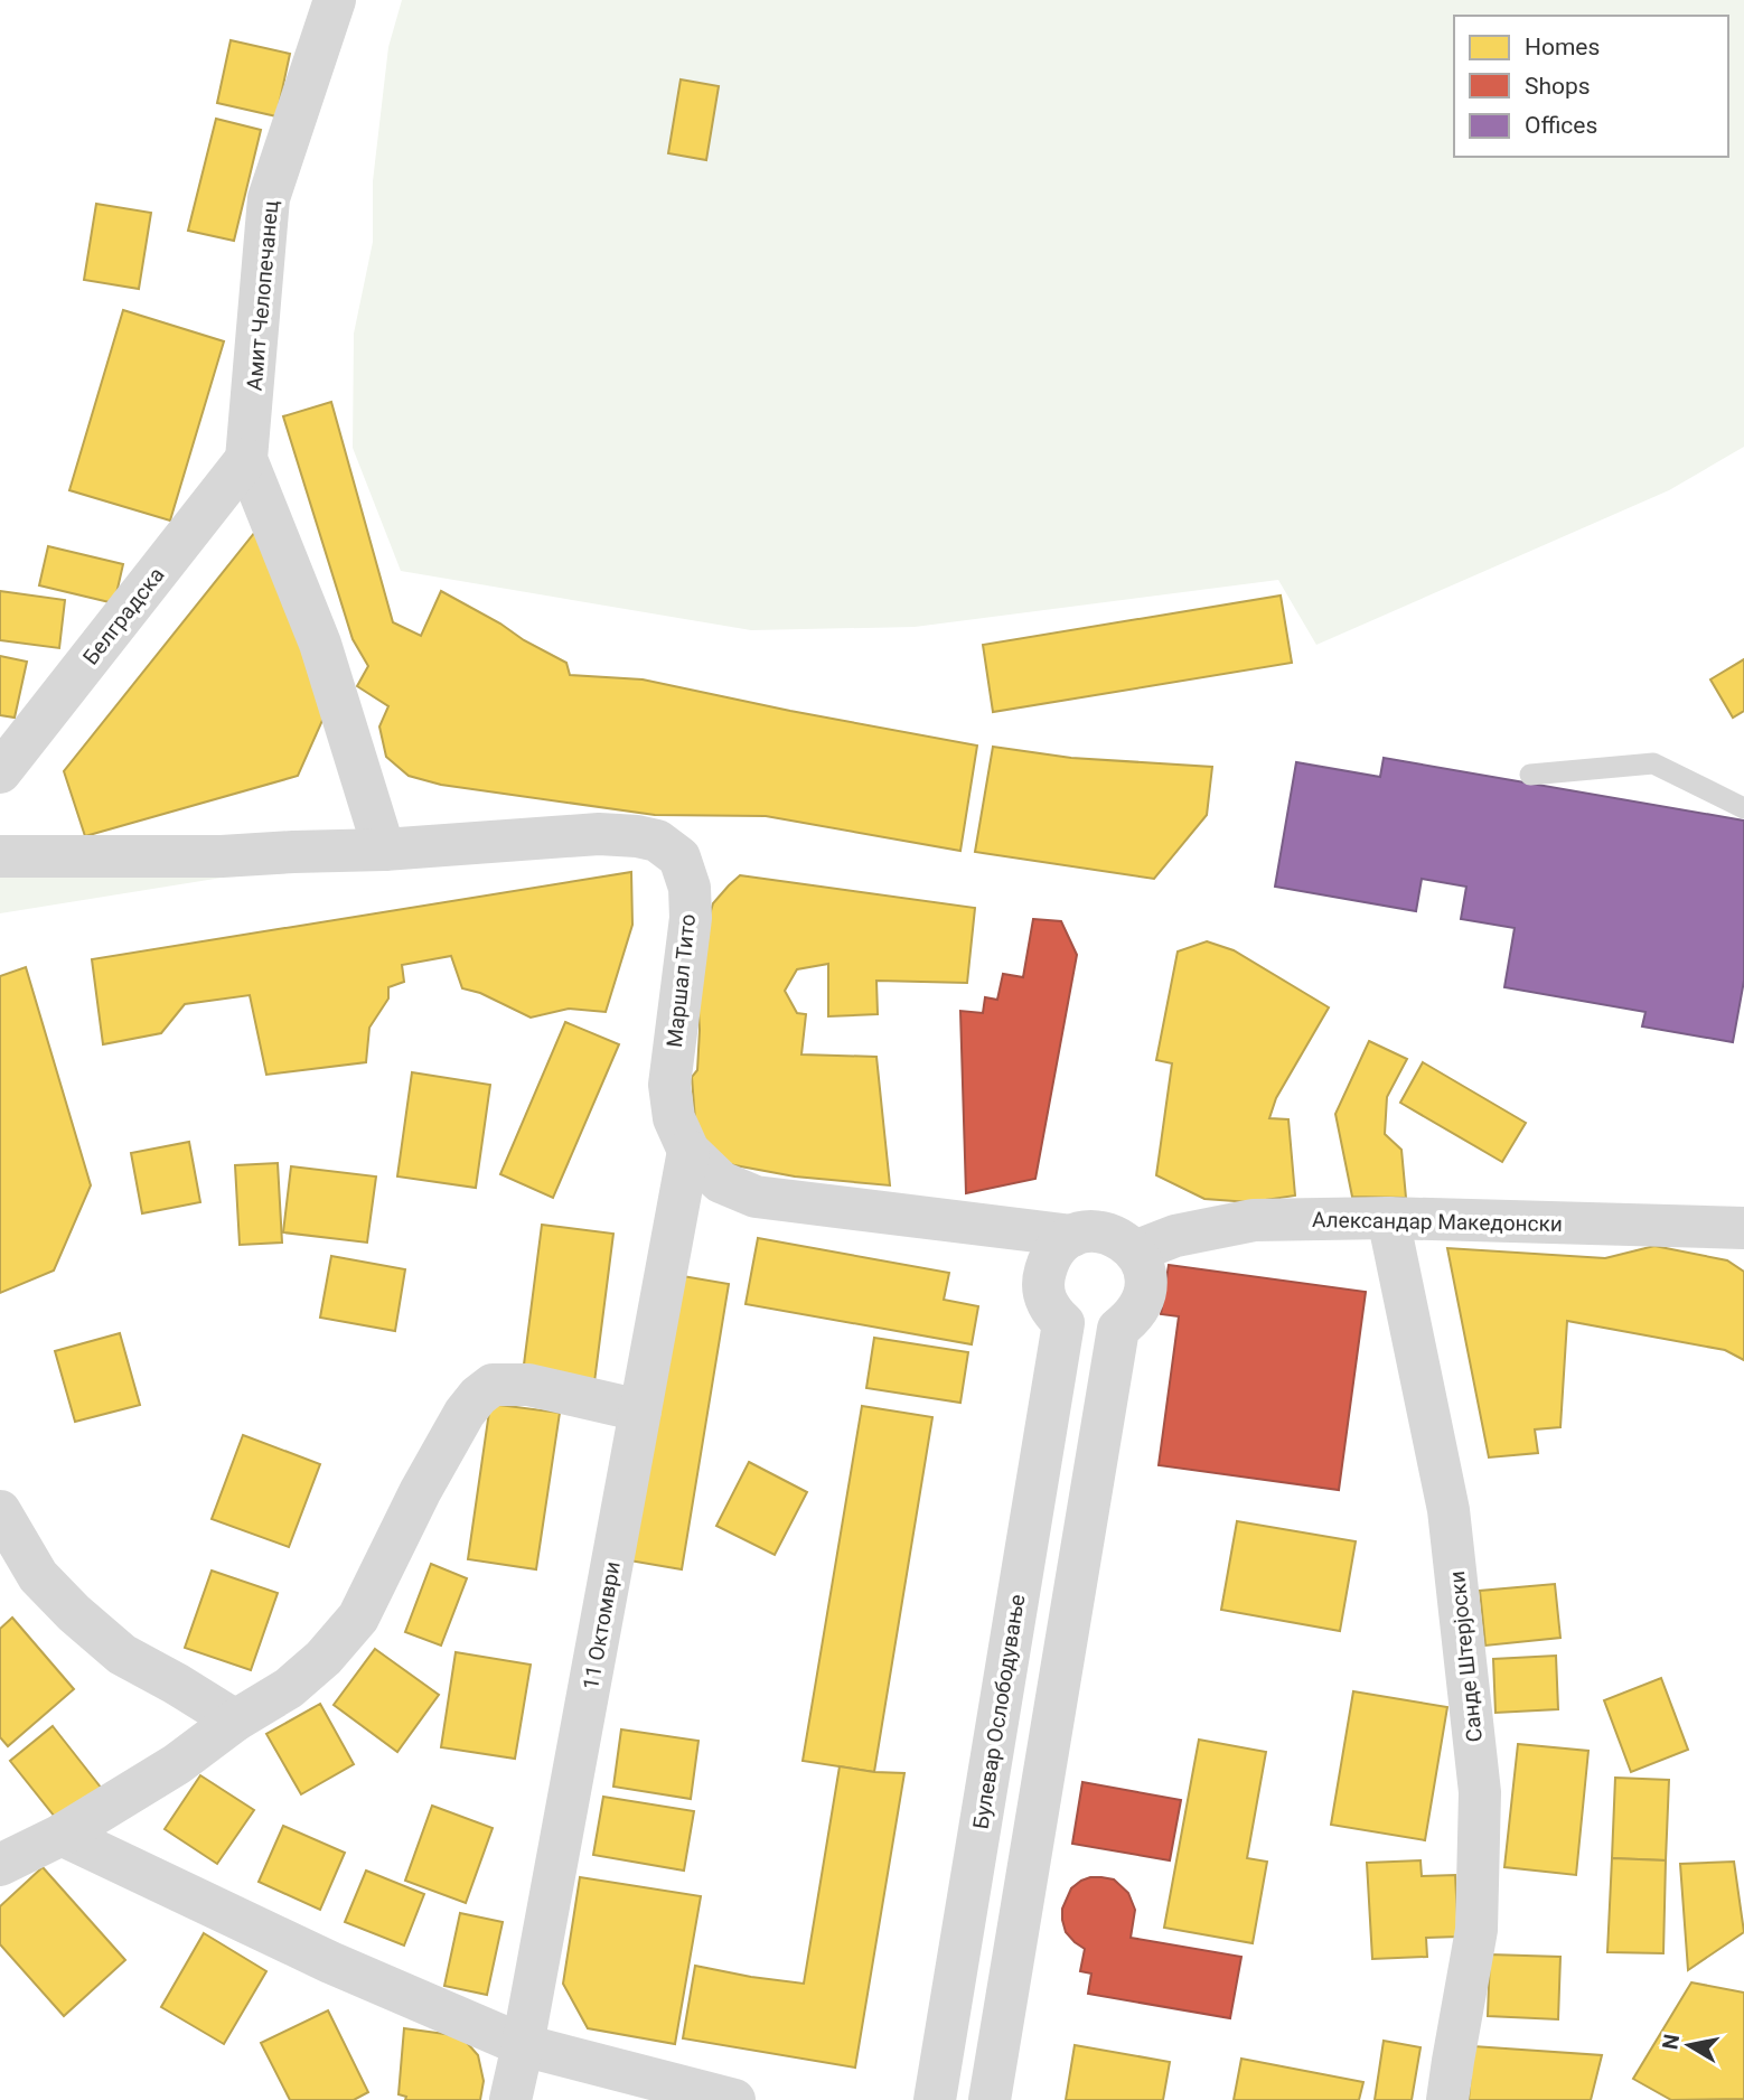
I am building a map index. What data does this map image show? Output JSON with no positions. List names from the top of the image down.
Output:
{
  "streets": {
    "street": [
      "Амит Челопечанец",
      "Белградска",
      "Маршал Тито",
      "Александар Македонски",
      "11 Октомври",
      "Санде Штерјоски",
      "Булевар Ослободување"
    ]
  },
  "crossings": [
    ["Амит Челопечанец", "Белградска"],
    ["Маршал Тито", "Александар Македонски"],
    ["Маршал Тито", "11 Октомври"],
    ["Маршал Тито", "Булевар Ослободување"],
    ["Александар Македонски", "Санде Штерјоски"]
  ],
  "legend": ["Homes", "Shops", "Offices"],
  "north": "left"
}
